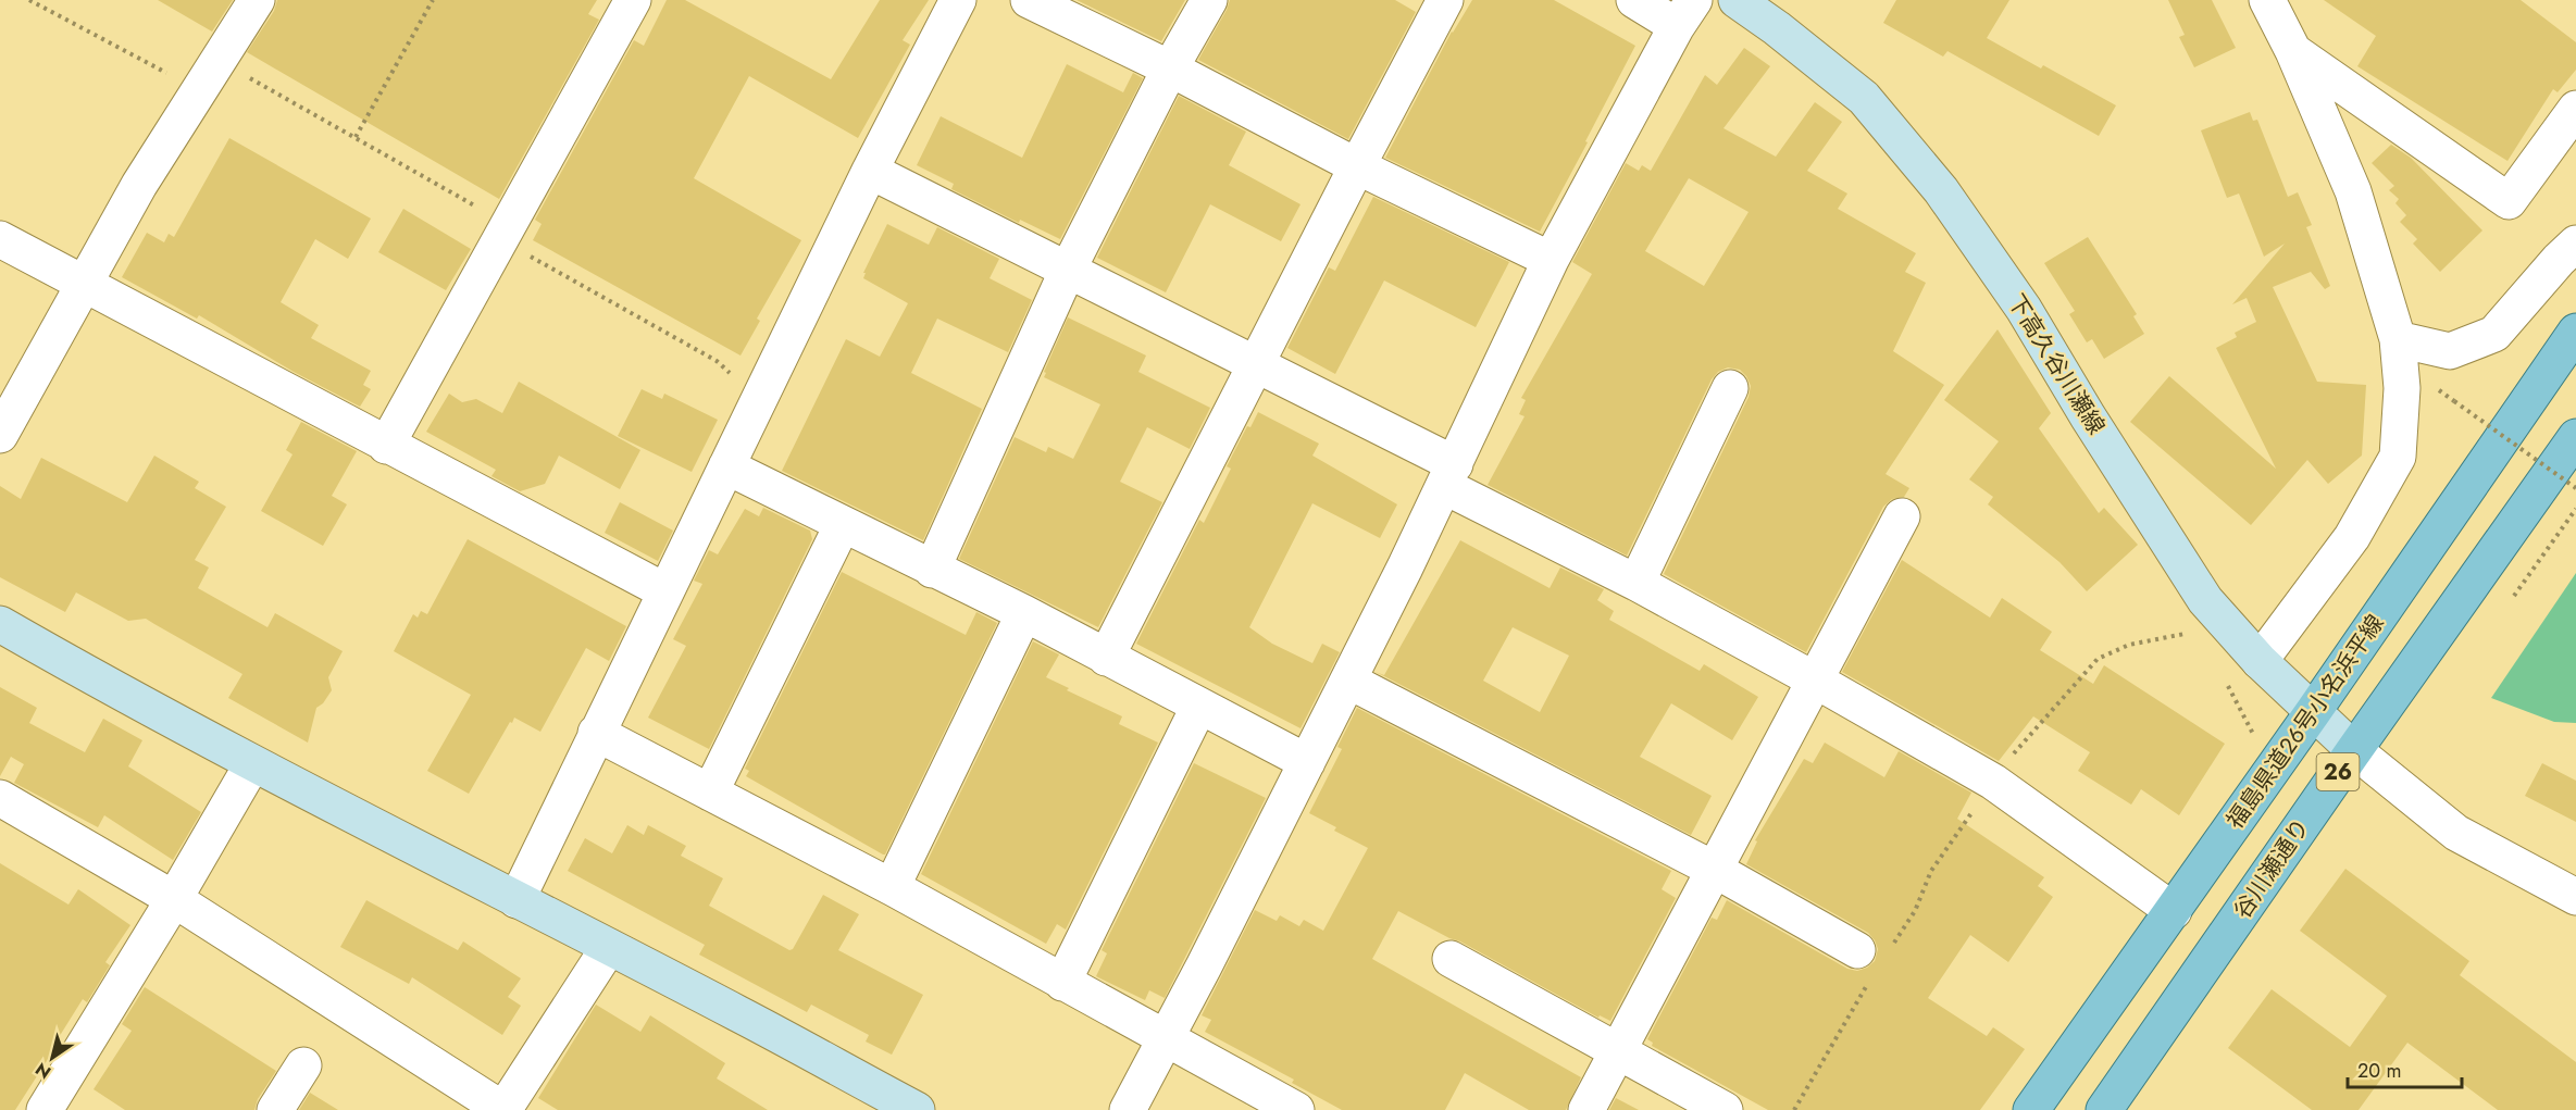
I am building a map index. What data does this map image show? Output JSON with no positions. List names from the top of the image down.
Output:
{
  "streets": {
    "main road": ["福島県道26号小名浜平線", "26", "谷川瀬通り"],
    "street": ["下高久谷川瀬線"]
  },
  "crossings": [
    ["下高久谷川瀬線", "福島県道26号小名浜平線"],
    ["下高久谷川瀬線", "谷川瀬通り"]
  ],
  "scale_bar": "20 m",
  "north": "bottom left"
}
